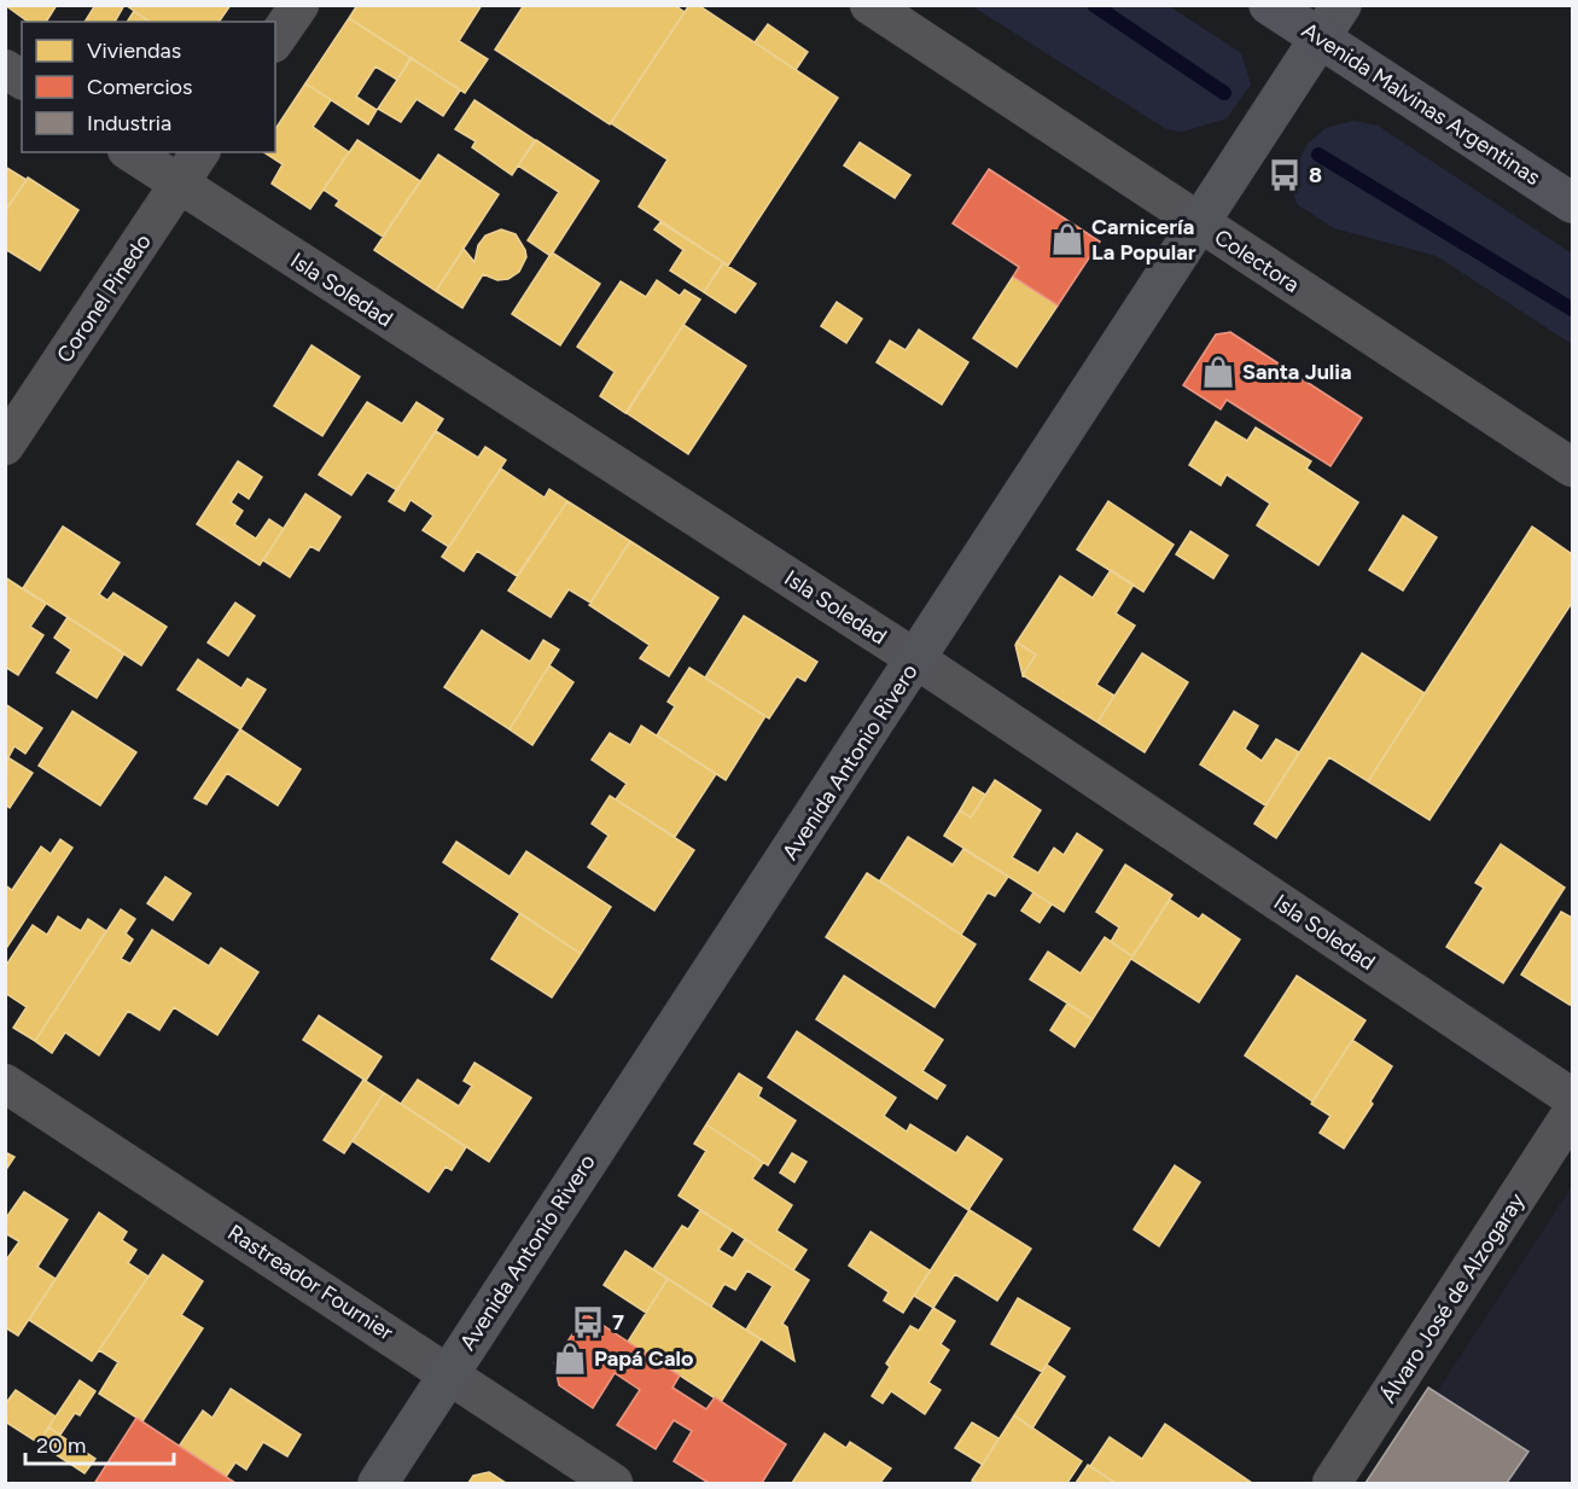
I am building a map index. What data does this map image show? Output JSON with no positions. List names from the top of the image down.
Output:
{
  "streets": {
    "main road": ["Avenida Malvinas Argentinas", "Avenida Antonio Rivero"],
    "street": [
      "Colectora",
      "Isla Soledad",
      "Coronel Pinedo",
      "Rastreador Fournier",
      "Álvaro José de Alzogaray"
    ]
  },
  "crossings": [
    ["Avenida Malvinas Argentinas", "Avenida Antonio Rivero"],
    ["Colectora", "Avenida Antonio Rivero"],
    ["Isla Soledad", "Coronel Pinedo"],
    ["Isla Soledad", "Avenida Antonio Rivero"],
    ["Avenida Antonio Rivero", "Rastreador Fournier"]
  ],
  "places": {
    "bus stop": ["8", "7"],
    "shop": ["Carnicería La Popular", "Santa Julia", "Papá Calo"]
  },
  "legend": ["Viviendas", "Comercios", "Industria"],
  "scale_bar": "20 m"
}
